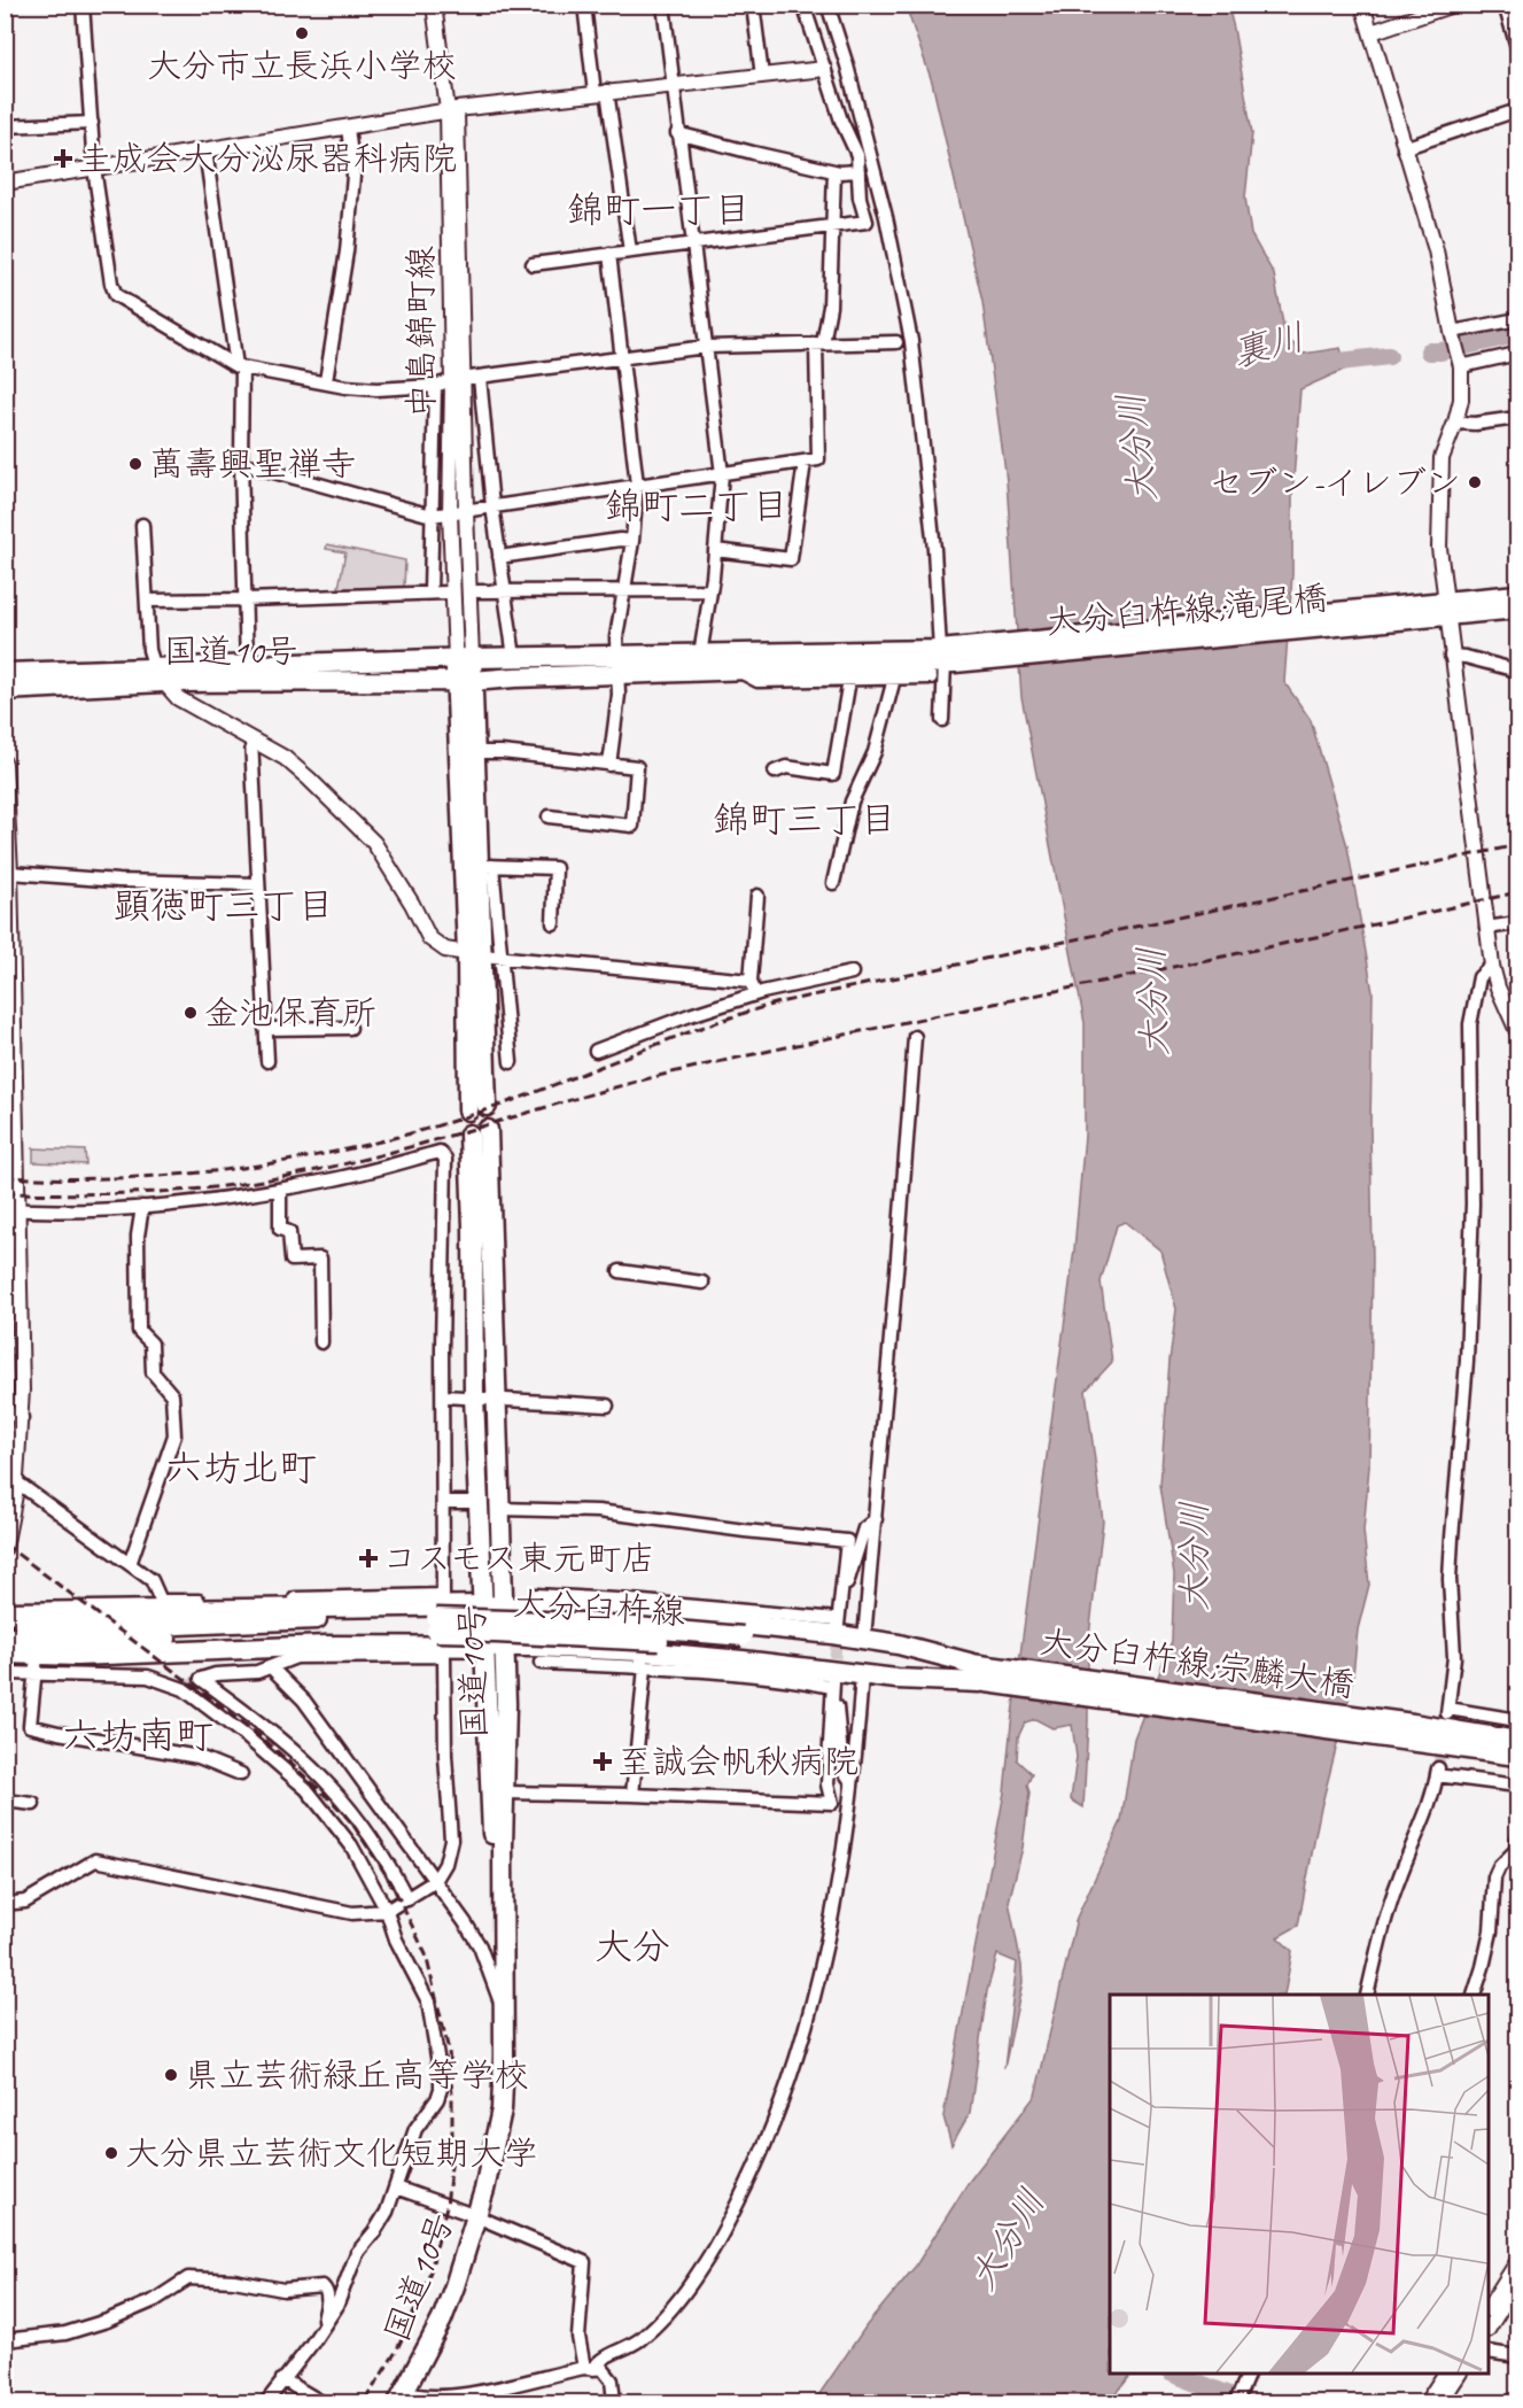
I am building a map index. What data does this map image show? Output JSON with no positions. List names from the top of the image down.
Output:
{
  "streets": {
    "main road": [
      "大分臼杵線;滝尾橋",
      "国道10号",
      "大分臼杵線",
      "大分臼杵線;宗麟大橋"
    ],
    "street": ["中島錦町線"]
  },
  "crossings": [
    ["中島錦町線", "国道10号"]
  ],
  "districts": [
    "錦町一丁目",
    "錦町二丁目",
    "錦町三丁目",
    "顕徳町三丁目",
    "六坊北町",
    "六坊南町",
    "大分"
  ],
  "water": ["裏川", "大分川"],
  "places": {
    "other": [
      "大分市立長浜小学校",
      "萬壽興聖禅寺",
      "セブン-イレブン",
      "金池保育所",
      "県立芸術緑丘高等学校",
      "大分県立芸術文化短期大学"
    ],
    "health": ["圭成会大分泌尿器科病院", "コスモス東元町店", "至誠会帆秋病院"]
  }
}
